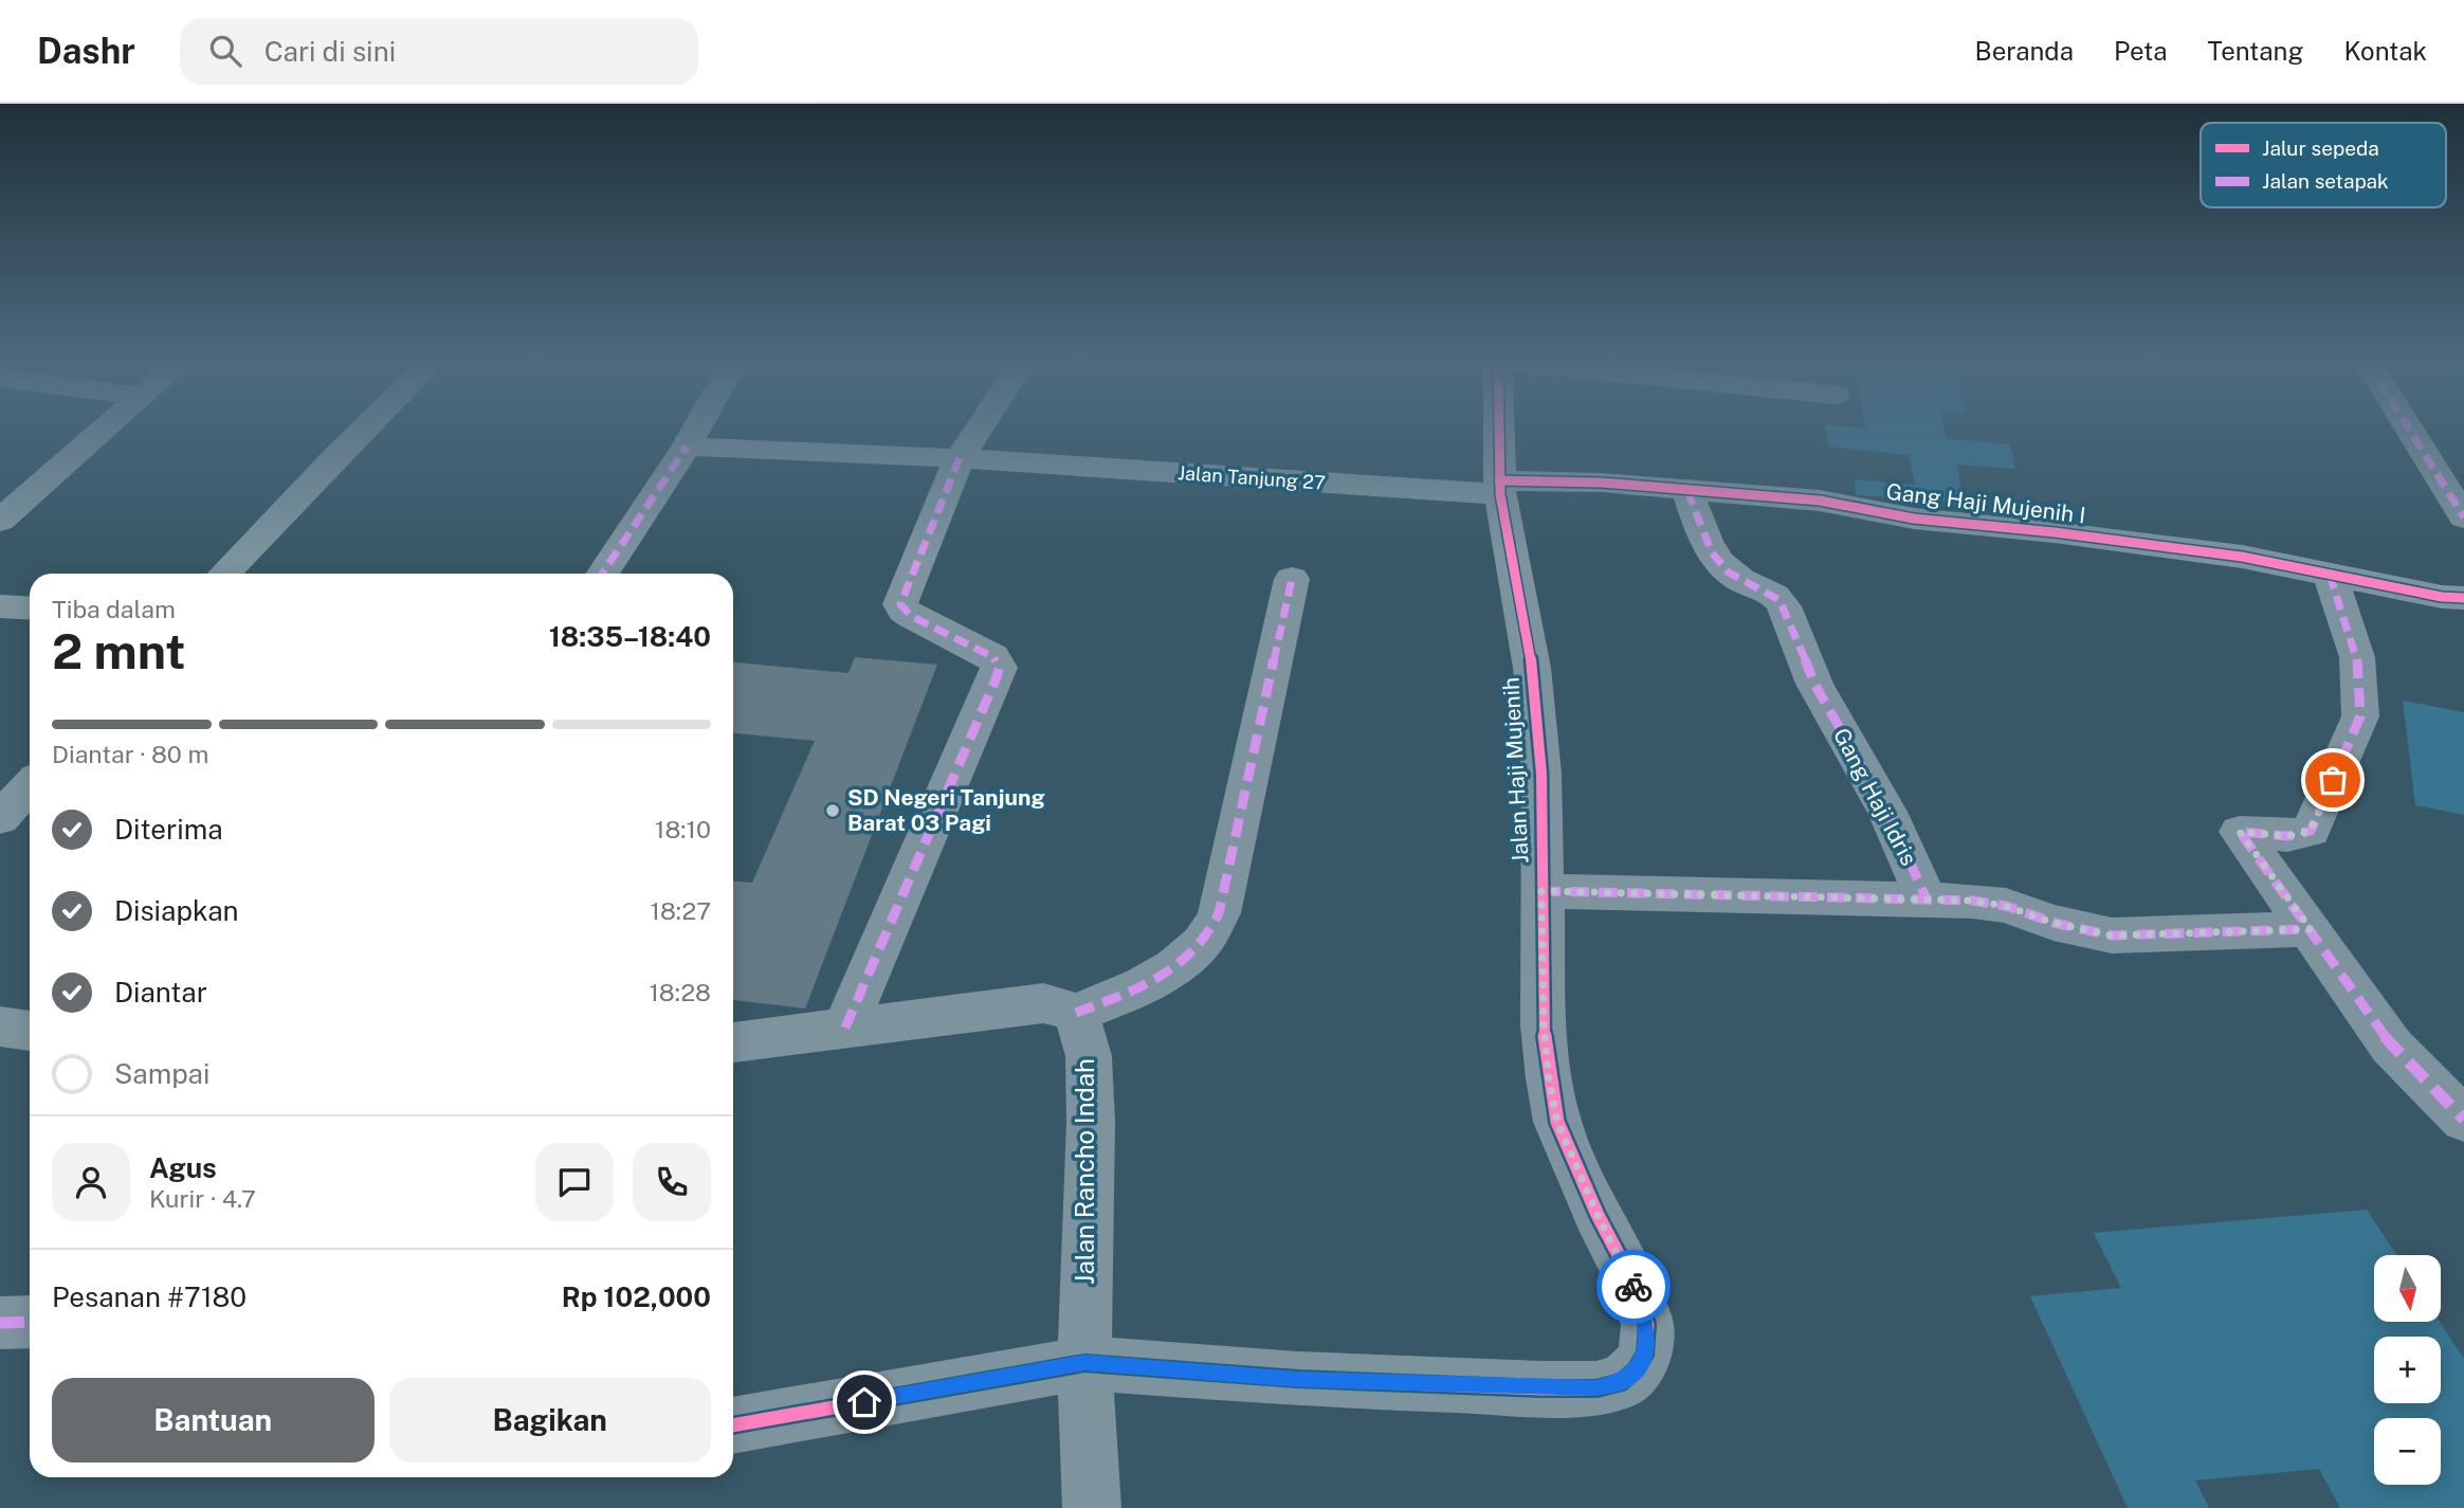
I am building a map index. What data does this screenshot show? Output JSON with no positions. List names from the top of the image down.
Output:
{
  "streets": {
    "street": [
      "Jalan Tanjung 27",
      "Gang Haji Mujenih I",
      "Jalan Haji Mujenih",
      "Gang Haji Idris",
      "Jalan Rancho Indah"
    ]
  },
  "crossings": [
    ["Jalan Tanjung 27", "Gang Haji Mujenih I"],
    ["Jalan Tanjung 27", "Jalan Haji Mujenih"],
    ["Gang Haji Mujenih I", "Jalan Haji Mujenih"],
    ["Gang Haji Mujenih I", "Gang Haji Idris"],
    ["Jalan Haji Mujenih", "Jalan Rancho Indah"]
  ],
  "places": ["SD Negeri Tanjung Barat 03 Pagi"],
  "legend": ["Jalur sepeda", "Jalan setapak"],
  "north": "bottom",
  "page": {
    "header": "Dashr",
    "search": "Cari di sini",
    "nav": [
      "Beranda",
      "Peta",
      "Tentang",
      "Kontak"
    ],
    "heading": ["2 mnt", "Tiba dalam", "18:35–18:40"],
    "panel": [
      "Agus",
      "Kurir · 4.7",
      "Pesanan #7180",
      "Rp 102,000"
    ],
    "bar": "Diantar · 80 m",
    "list": [
      ["Diterima", "18:10"],
      ["Disiapkan", "18:27"],
      ["Diantar", "18:28"],
      "Sampai"
    ],
    "map_buttons": ["+", "−"],
    "buttons": ["Bantuan", "Bagikan"]
  }
}
